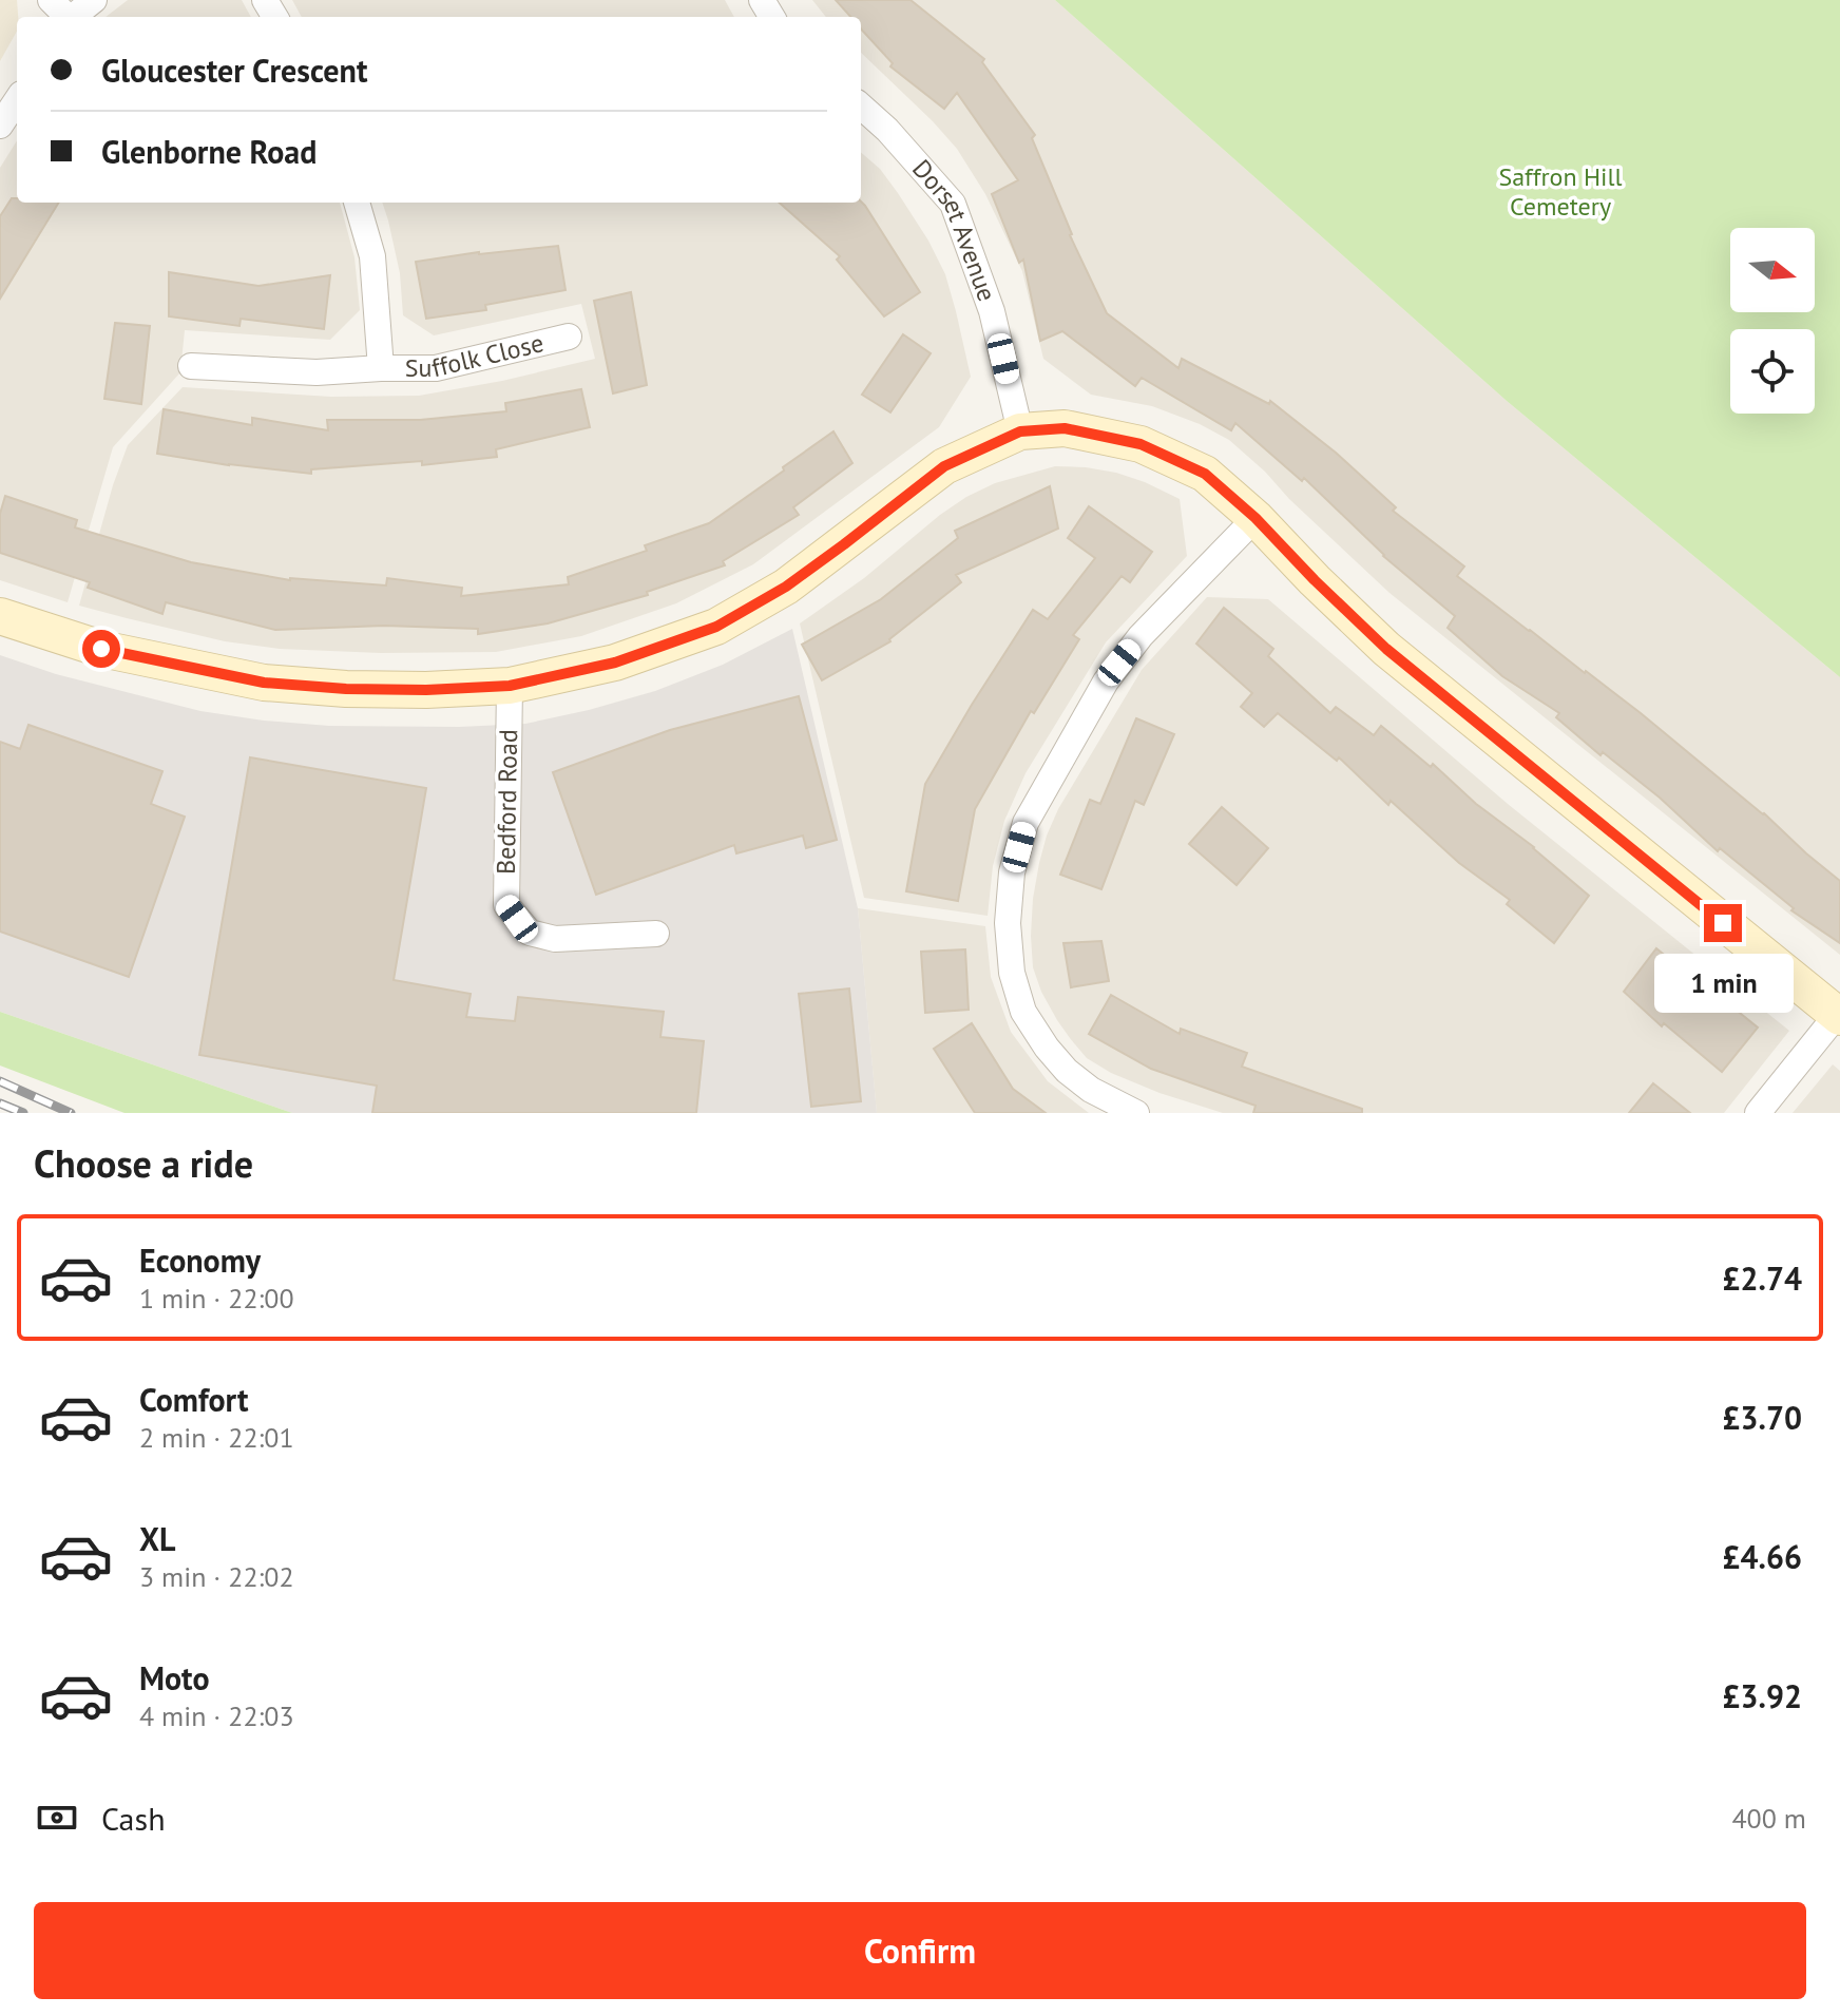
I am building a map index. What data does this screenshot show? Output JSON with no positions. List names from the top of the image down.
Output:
{
  "streets": {
    "street": ["Dorset Avenue", "Suffolk Close", "Bedford Road"]
  },
  "parks": ["Saffron Hill Cemetery"],
  "north": "right",
  "page": {
    "banner": ["Gloucester Crescent", "Glenborne Road"],
    "bubble": "1 min",
    "heading": "Choose a ride",
    "list": [
      {
        "name": "Economy",
        "note": "1 min · 22:00",
        "value": "£2.74"
      },
      {
        "name": "Comfort",
        "note": "2 min · 22:01",
        "value": "£3.70"
      },
      {
        "name": "XL",
        "note": "3 min · 22:02",
        "value": "£4.66"
      },
      {
        "name": "Moto",
        "note": "4 min · 22:03",
        "value": "£3.92"
      }
    ],
    "pay": ["Cash", "400 m"],
    "buttons": "Confirm"
  }
}
